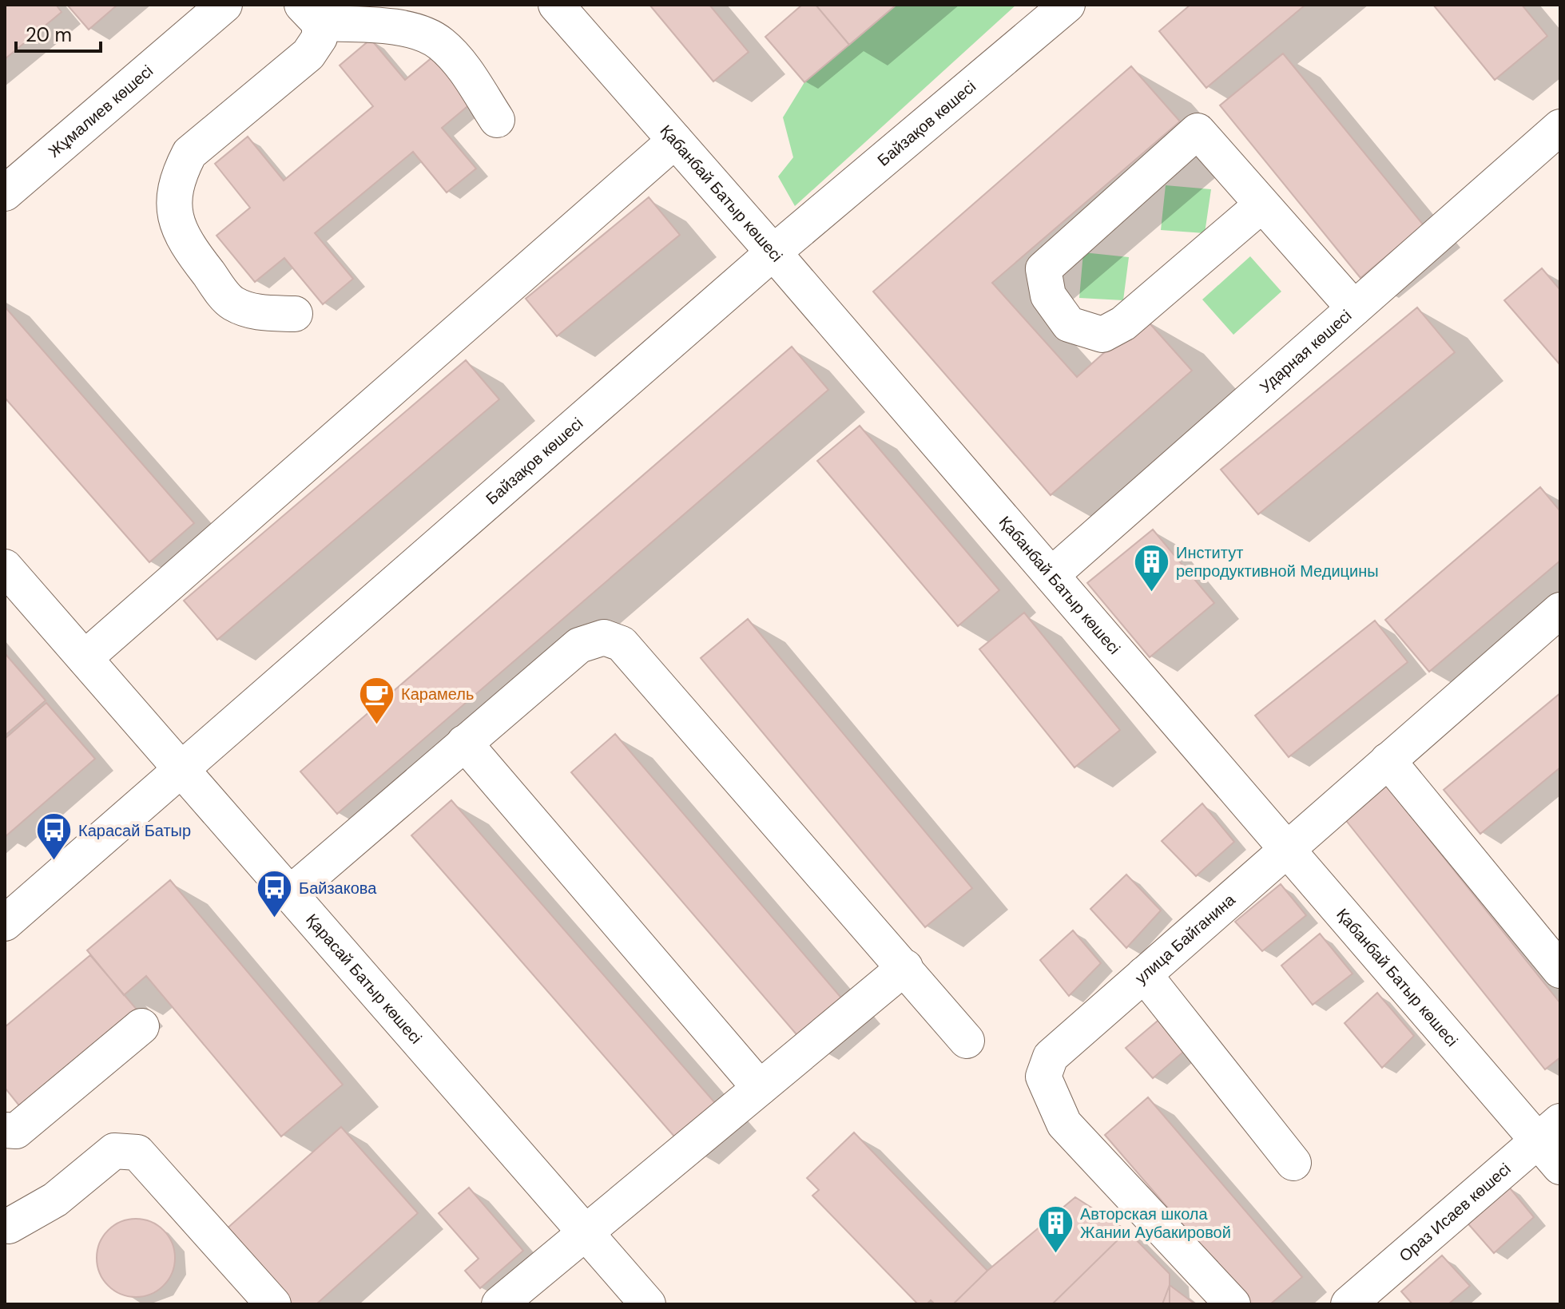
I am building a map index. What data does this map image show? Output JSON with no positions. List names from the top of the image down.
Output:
{
  "streets": {
    "street": [
      "Жұмалиев көшесі",
      "Байзақов көшесі",
      "Қабанбай Батыр көшесі",
      "Ударная көшесі",
      "улица Байганина",
      "Қарасай Батыр көшесі",
      "Ораз Исаев көшесі"
    ]
  },
  "crossings": [
    ["Байзақов көшесі", "Қабанбай Батыр көшесі"],
    ["Байзақов көшесі", "Қарасай Батыр көшесі"],
    ["Қабанбай Батыр көшесі", "Ударная көшесі"],
    ["Қабанбай Батыр көшесі", "улица Байганина"],
    ["Қабанбай Батыр көшесі", "Ораз Исаев көшесі"]
  ],
  "places": {
    "building": ["Институт репродуктивной Медицины", "Авторская школа Жании Аубакировой"],
    "cafe": ["Карамель"],
    "bus stop": ["Карасай Батыр", "Байзакова"]
  },
  "scale_bar": "20 m"
}
